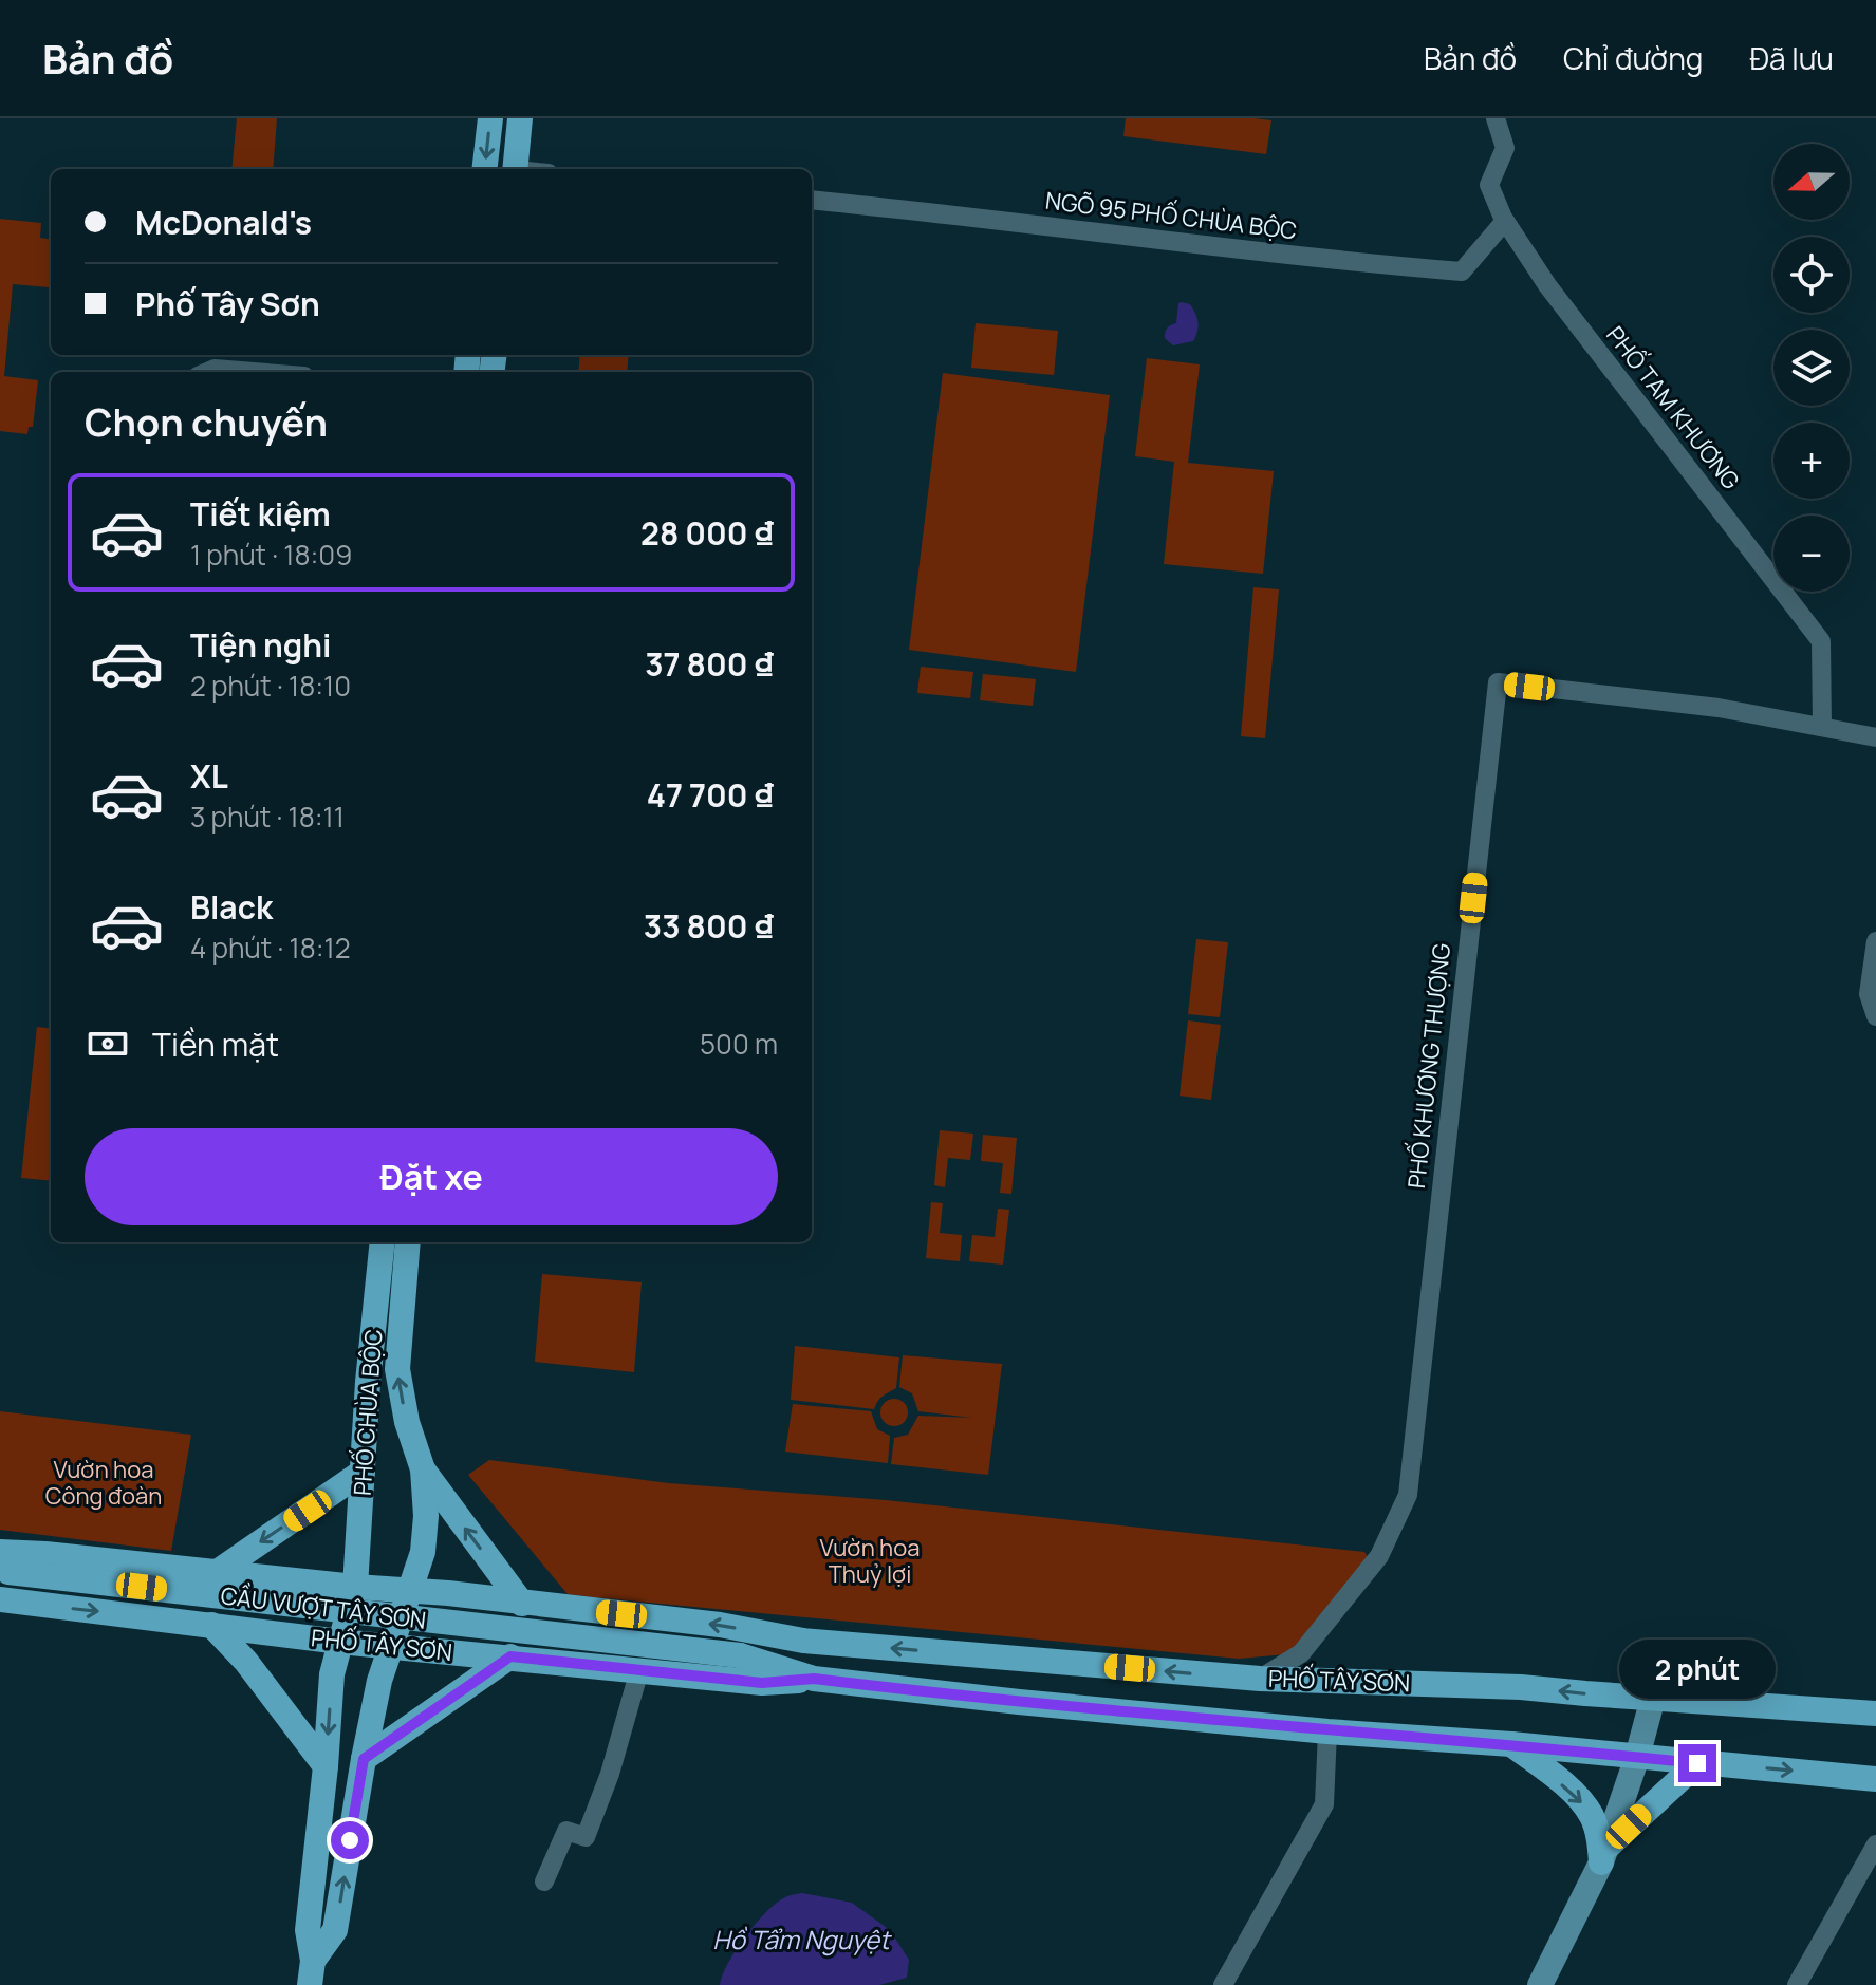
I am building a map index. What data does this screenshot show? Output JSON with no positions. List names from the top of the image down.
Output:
{
  "streets": {
    "main road": ["PHỐ CHÙA BỘC", "CẦU VƯỢT TÂY SƠN", "PHỐ TÂY SƠN"],
    "street": ["NGÕ 95 PHỐ CHÙA BỘC", "PHỐ TAM KHƯƠNG", "PHỐ KHƯƠNG THƯỢNG"]
  },
  "crossings": [
    ["NGÕ 95 PHỐ CHÙA BỘC", "PHỐ TAM KHƯƠNG"],
    ["PHỐ TAM KHƯƠNG", "PHỐ KHƯƠNG THƯỢNG"],
    ["PHỐ KHƯƠNG THƯỢNG", "PHỐ TÂY SƠN"],
    ["PHỐ CHÙA BỘC", "PHỐ TÂY SƠN"],
    ["CẦU VƯỢT TÂY SƠN", "PHỐ TÂY SƠN"]
  ],
  "water": ["Hồ Tẩm Nguyệt"],
  "parks": ["Vườn hoa Công đoàn", "Vườn hoa Thuỷ lợi"],
  "north": "left",
  "page": {
    "header": "Bản đồ",
    "nav": ["Bản đồ", "Chỉ đường", "Đã lưu"],
    "map_buttons": ["+", "−"],
    "banner": ["McDonald's", "Phố Tây Sơn"],
    "heading": "Chọn chuyến",
    "list": [
      {
        "name": "Tiết kiệm",
        "note": "1 phút · 18:09",
        "value": "28 000 ₫"
      },
      {
        "name": "Tiện nghi",
        "note": "2 phút · 18:10",
        "value": "37 800 ₫"
      },
      {
        "name": "XL",
        "note": "3 phút · 18:11",
        "value": "47 700 ₫"
      },
      {
        "name": "Black",
        "note": "4 phút · 18:12",
        "value": "33 800 ₫"
      }
    ],
    "pay": ["Tiền mặt", "500 m"],
    "buttons": "Đặt xe",
    "bubble": "2 phút"
  }
}
